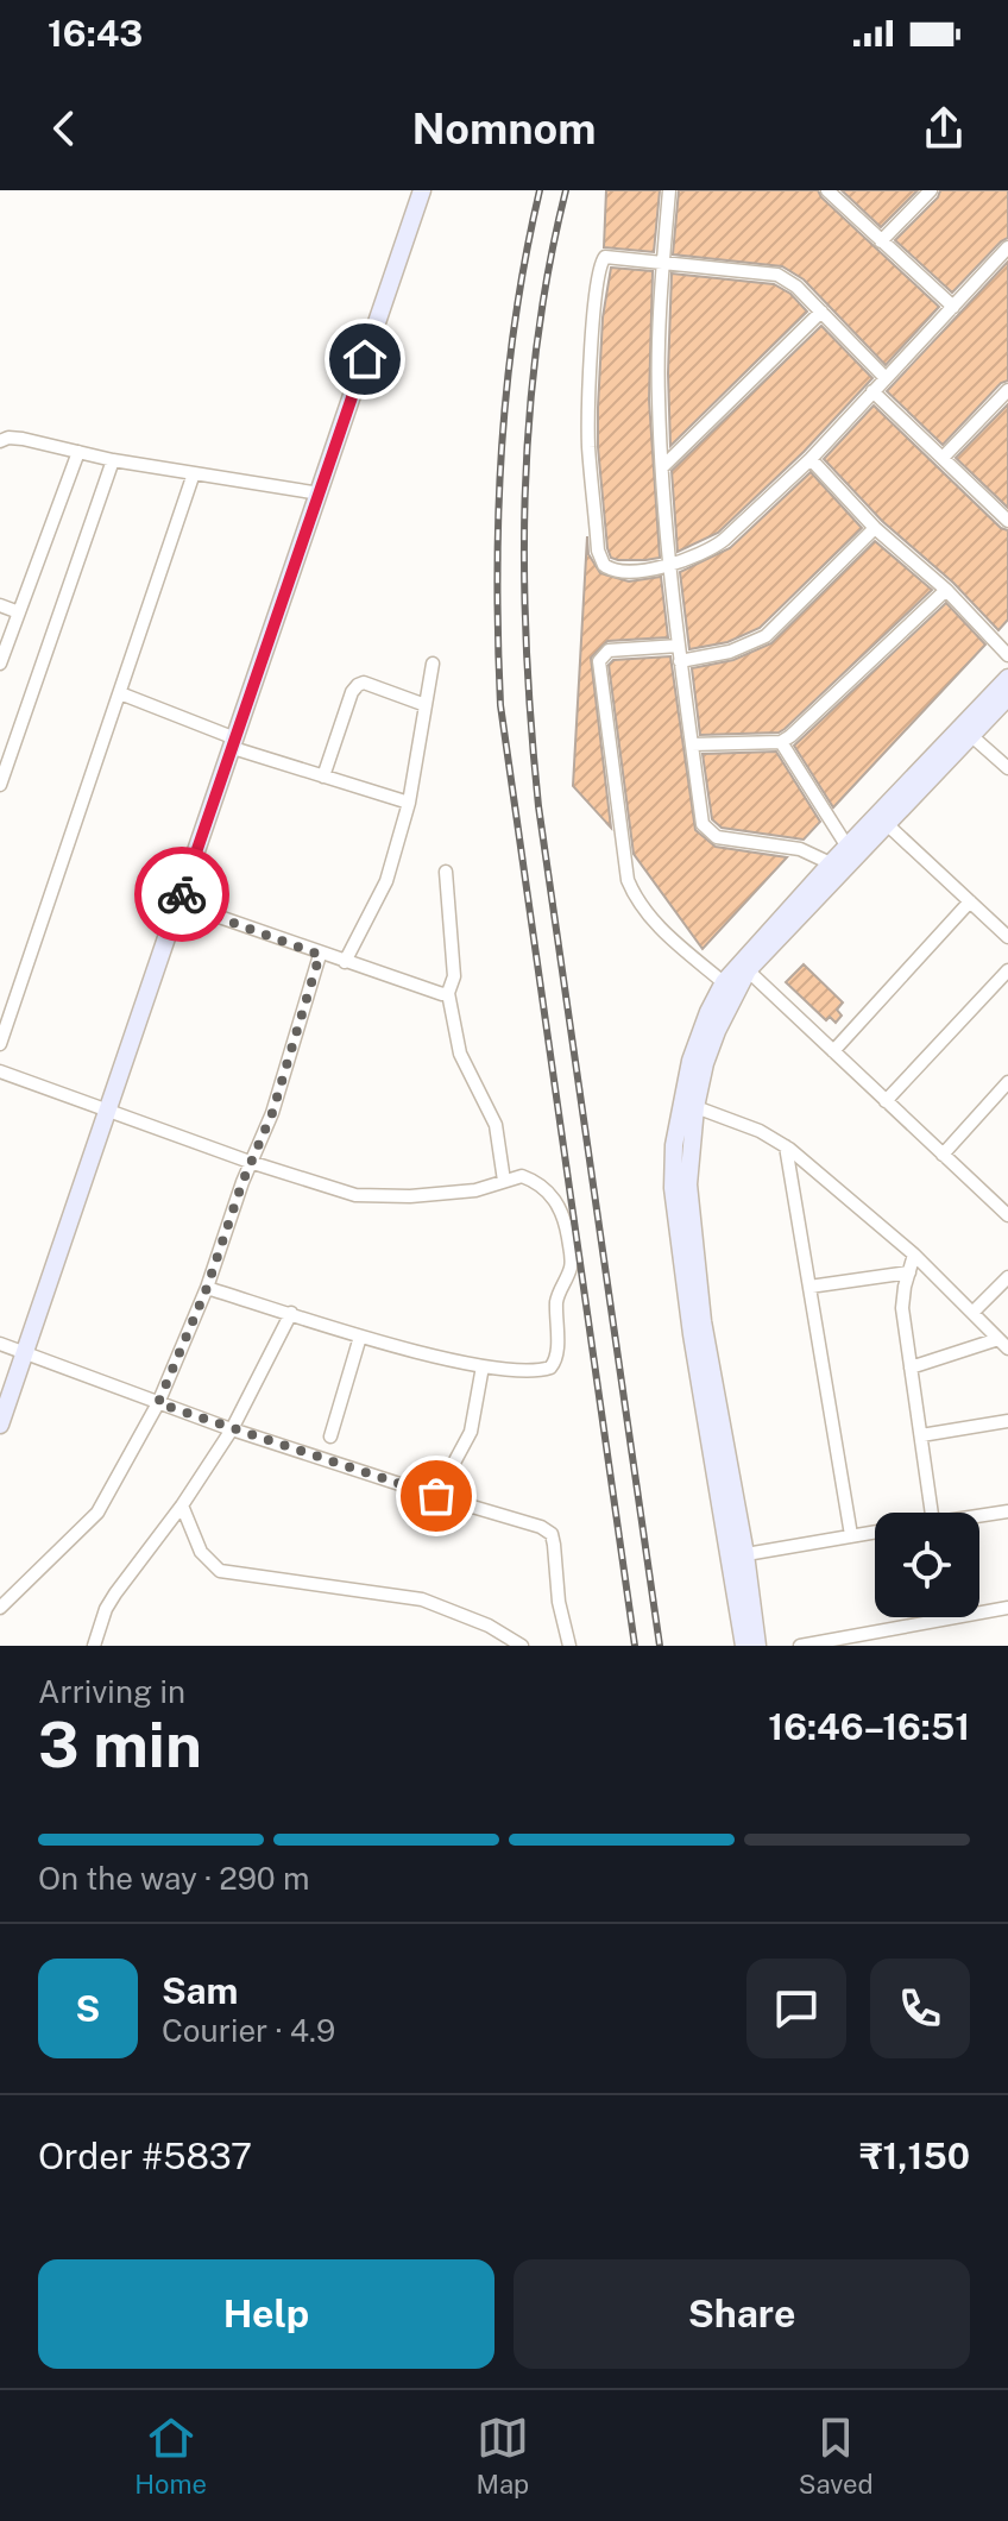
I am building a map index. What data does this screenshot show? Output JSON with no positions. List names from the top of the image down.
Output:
{
  "page": {
    "status": "16:43",
    "header": "Nomnom",
    "heading": ["3 min", "Arriving in", "16:46–16:51"],
    "panel": [
      "Sam",
      "Courier · 4.9",
      "Order #5837",
      "₹1,150"
    ],
    "bar": "On the way · 290 m",
    "round": "S",
    "buttons": ["Help", "Share"],
    "tabs": ["Home", "Map", "Saved"]
  }
}
